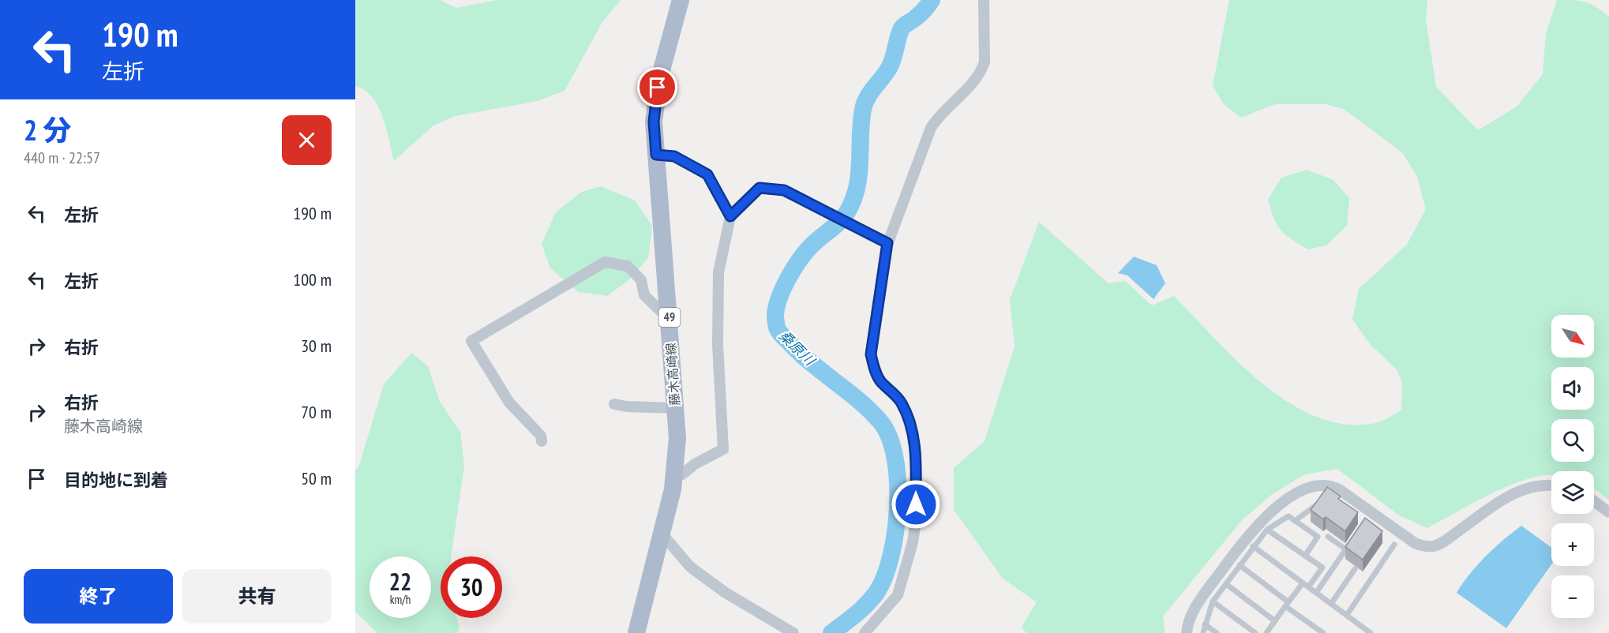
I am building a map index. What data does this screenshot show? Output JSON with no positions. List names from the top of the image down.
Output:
{
  "streets": {
    "main road": ["49", "藤木高崎線"]
  },
  "water": ["桑原川"],
  "north": "bottom right",
  "page": {
    "turn": ["190 m", "左折"],
    "heading": ["2 分", "440 m · 22:57"],
    "list": [
      {
        "name": "左折",
        "value": "190 m"
      },
      {
        "name": "左折",
        "value": "100 m"
      },
      {
        "name": "右折",
        "value": "30 m"
      },
      {
        "name": "右折",
        "note": "藤木高崎線",
        "value": "70 m"
      },
      {
        "name": "目的地に到着",
        "value": "50 m"
      }
    ],
    "map_buttons": ["+", "−"],
    "speed": "22 km/h",
    "limit": "30",
    "buttons": ["終了", "共有"]
  }
}
